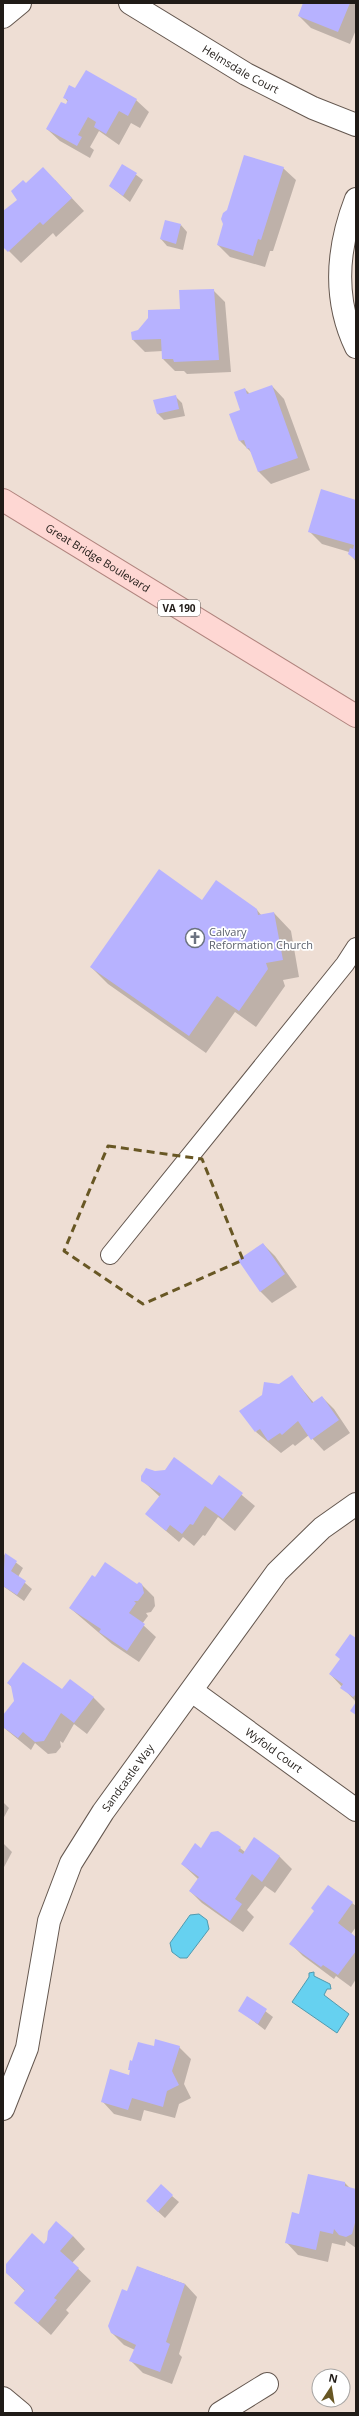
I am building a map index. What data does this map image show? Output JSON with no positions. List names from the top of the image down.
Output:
{
  "streets": {
    "main road": ["Great Bridge Boulevard", "VA 190"],
    "street": ["Helmsdale Court", "Wyfold Court", "Sandcastle Way"]
  },
  "crossings": [
    ["Wyfold Court", "Sandcastle Way"]
  ],
  "places": {
    "church": ["Calvary Reformation Church"]
  },
  "north": "top"
}
